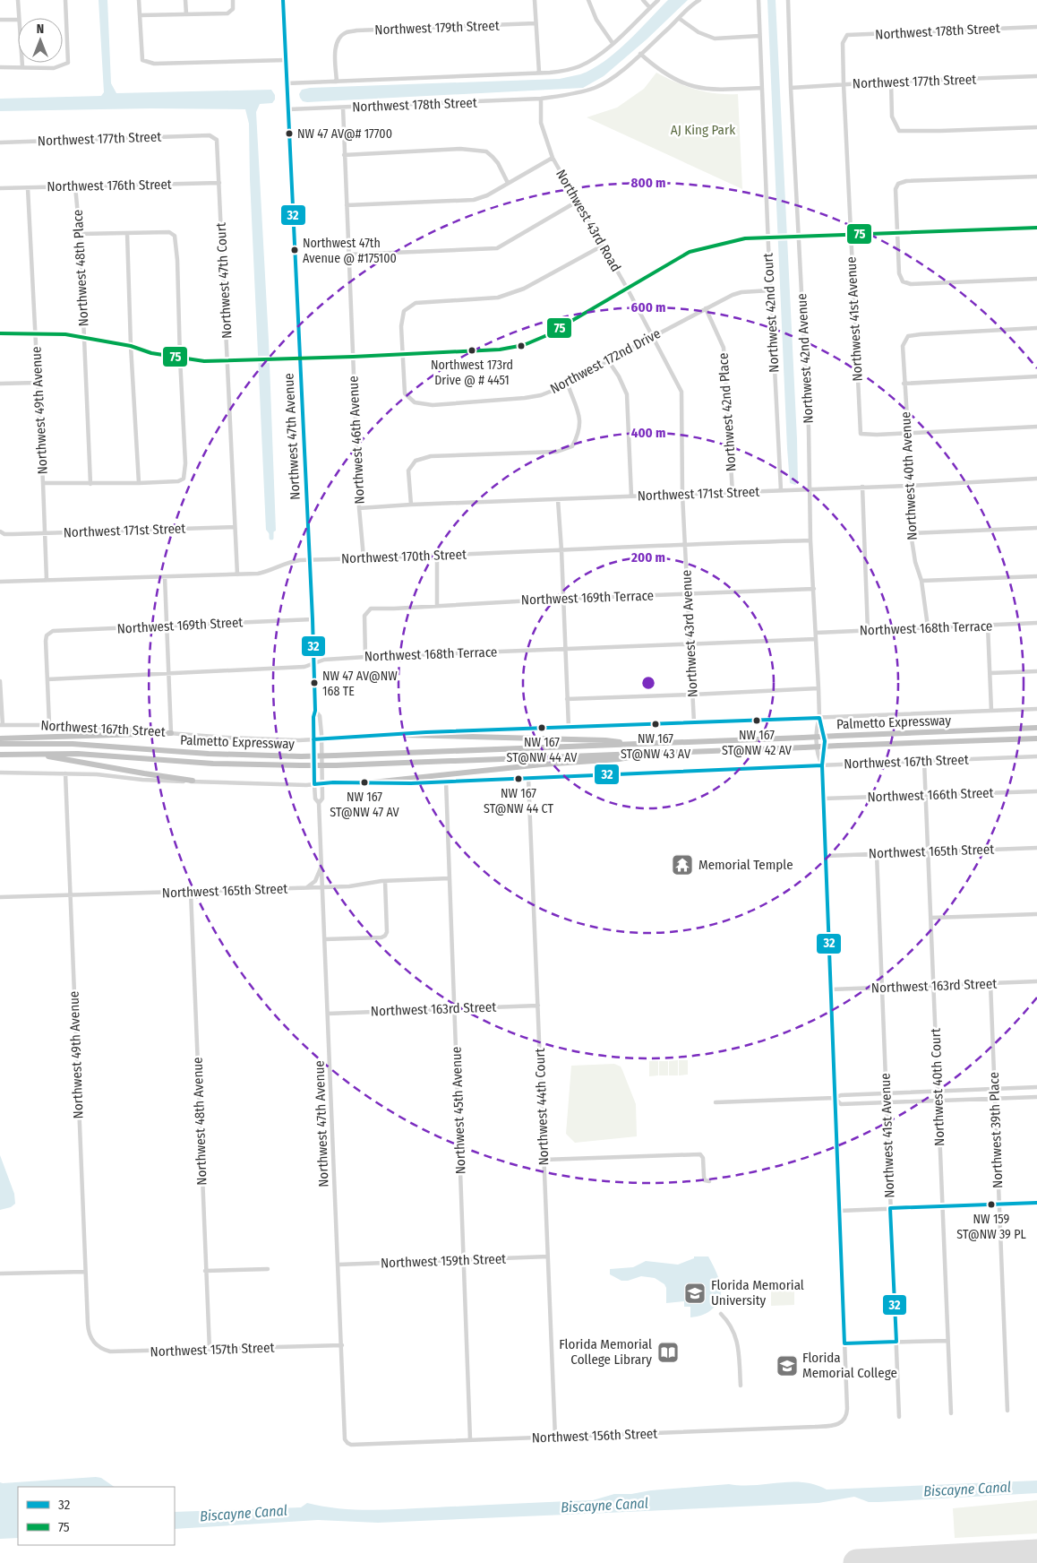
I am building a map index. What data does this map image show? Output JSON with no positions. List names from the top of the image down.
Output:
{
  "streets": {
    "highway": ["Palmetto Expressway"],
    "main road": ["Northwest 47th Avenue"],
    "street": [
      "Northwest 179th Street",
      "Northwest 178th Street",
      "Northwest 177th Street",
      "Northwest 176th Street",
      "Northwest 43rd Road",
      "Northwest 48th Place",
      "Northwest 47th Court",
      "Northwest 42nd Court",
      "Northwest 41st Avenue",
      "Northwest 42nd Avenue",
      "Northwest 172nd Drive",
      "Northwest 49th Avenue",
      "Northwest 42nd Place",
      "Northwest 46th Avenue",
      "Northwest 40th Avenue",
      "Northwest 171st Street",
      "Northwest 170th Street",
      "Northwest 169th Terrace",
      "Northwest 169th Street",
      "Northwest 168th Terrace",
      "Northwest 43rd Avenue",
      "Northwest 167th Street",
      "Northwest 166th Street",
      "Northwest 165th Street",
      "Northwest 163rd Street",
      "Northwest 40th Court",
      "Northwest 44th Court",
      "Northwest 45th Avenue",
      "Northwest 48th Avenue",
      "Northwest 39th Place",
      "Northwest 159th Street",
      "Northwest 157th Street",
      "Northwest 156th Street"
    ]
  },
  "crossings": [
    ["Northwest 179th Street", "Northwest 178th Street"],
    ["Northwest 178th Street", "Northwest 43rd Road"],
    ["Northwest 178th Street", "Northwest 41st Avenue"],
    ["Northwest 178th Street", "Northwest 47th Avenue"],
    ["Northwest 178th Street", "Northwest 46th Avenue"],
    ["Northwest 177th Street", "Northwest 47th Court"],
    ["Northwest 177th Street", "Northwest 41st Avenue"],
    ["Northwest 177th Street", "Northwest 42nd Avenue"],
    ["Northwest 176th Street", "Northwest 48th Place"],
    ["Northwest 176th Street", "Northwest 47th Court"],
    ["Northwest 176th Street", "Northwest 49th Avenue"],
    ["Northwest 43rd Road", "Northwest 172nd Drive"],
    ["Northwest 43rd Road", "Northwest 43rd Avenue"],
    ["Northwest 47th Court", "Northwest 171st Street"],
    ["Northwest 47th Court", "Northwest 170th Street"],
    ["Northwest 42nd Court", "Northwest 172nd Drive"],
    ["Northwest 42nd Court", "Northwest 171st Street"],
    ["Northwest 41st Avenue", "Northwest 40th Avenue"],
    ["Northwest 41st Avenue", "Northwest 165th Street"],
    ["Northwest 41st Avenue", "Northwest 163rd Street"],
    ["Northwest 42nd Avenue", "Northwest 171st Street"],
    ["Northwest 42nd Avenue", "Northwest 170th Street"],
    ["Northwest 42nd Avenue", "Northwest 169th Terrace"],
    ["Northwest 42nd Avenue", "Northwest 168th Terrace"],
    ["Northwest 42nd Avenue", "Northwest 167th Street"],
    ["Northwest 42nd Avenue", "Northwest 166th Street"],
    ["Northwest 42nd Avenue", "Northwest 165th Street"],
    ["Northwest 42nd Avenue", "Northwest 163rd Street"],
    ["Northwest 42nd Avenue", "Northwest 156th Street"],
    ["Northwest 172nd Drive", "Northwest 42nd Place"],
    ["Northwest 172nd Drive", "Northwest 43rd Avenue"],
    ["Northwest 49th Avenue", "Northwest 171st Street"],
    ["Northwest 49th Avenue", "Northwest 170th Street"],
    ["Northwest 49th Avenue", "Northwest 165th Street"],
    ["Northwest 49th Avenue", "Northwest 157th Street"],
    ["Northwest 42nd Place", "Northwest 171st Street"],
    ["Northwest 47th Avenue", "Northwest 170th Street"],
    ["Northwest 47th Avenue", "Northwest 169th Street"],
    ["Northwest 47th Avenue", "Northwest 168th Terrace"],
    ["Northwest 47th Avenue", "Northwest 167th Street"],
    ["Northwest 47th Avenue", "Northwest 165th Street"],
    ["Northwest 47th Avenue", "Northwest 163rd Street"],
    ["Northwest 47th Avenue", "Northwest 159th Street"],
    ["Northwest 47th Avenue", "Northwest 157th Street"],
    ["Northwest 47th Avenue", "Northwest 156th Street"],
    ["Northwest 46th Avenue", "Northwest 171st Street"],
    ["Northwest 46th Avenue", "Northwest 170th Street"],
    ["Northwest 40th Avenue", "Northwest 171st Street"],
    ["Northwest 40th Avenue", "Northwest 168th Terrace"],
    ["Northwest 171st Street", "Northwest 43rd Avenue"],
    ["Northwest 170th Street", "Northwest 43rd Avenue"],
    ["Northwest 169th Terrace", "Northwest 168th Terrace"],
    ["Northwest 169th Terrace", "Northwest 43rd Avenue"],
    ["Northwest 169th Street", "Northwest 168th Terrace"],
    ["Northwest 168th Terrace", "Northwest 43rd Avenue"],
    ["Northwest 43rd Avenue", "Northwest 167th Street"],
    ["Northwest 167th Street", "Northwest 40th Court"],
    ["Northwest 167th Street", "Northwest 44th Court"],
    ["Northwest 167th Street", "Northwest 45th Avenue"],
    ["Northwest 166th Street", "Northwest 40th Court"],
    ["Northwest 165th Street", "Northwest 40th Court"],
    ["Northwest 165th Street", "Northwest 45th Avenue"],
    ["Northwest 165th Street", "Northwest 48th Avenue"],
    ["Northwest 163rd Street", "Northwest 40th Court"],
    ["Northwest 163rd Street", "Northwest 44th Court"],
    ["Northwest 163rd Street", "Northwest 45th Avenue"],
    ["Northwest 163rd Street", "Northwest 39th Place"],
    ["Northwest 44th Court", "Northwest 159th Street"],
    ["Northwest 44th Court", "Northwest 156th Street"],
    ["Northwest 45th Avenue", "Northwest 159th Street"],
    ["Northwest 45th Avenue", "Northwest 156th Street"],
    ["Northwest 48th Avenue", "Northwest 157th Street"]
  ],
  "water": ["Biscayne Canal"],
  "parks": ["AJ King Park"],
  "places": {
    "other": [
      "NW 47 AV@# 17700",
      "Northwest 47th Avenue @ #175100",
      "Northwest 173rd Drive @ # 4451",
      "NW 47 AV@NW 168 TE",
      "NW 167 ST@NW 42 AV",
      "NW 167 ST@NW 43 AV",
      "NW 167 ST@NW 44 AV",
      "NW 167 ST@NW 44 CT",
      "NW 167 ST@NW 47 AV",
      "NW 159 ST@NW 39 PL"
    ],
    "temple": ["Memorial Temple"],
    "school or university": ["Florida Memorial University", "Florida Memorial College"],
    "library": ["Florida Memorial College Library"]
  },
  "lines": ["transit line 32", "transit line 75"],
  "legend": ["32", "75"],
  "north": "top",
  "rings": [
    "800 m",
    "600 m",
    "400 m",
    "200 m"
  ]
}
